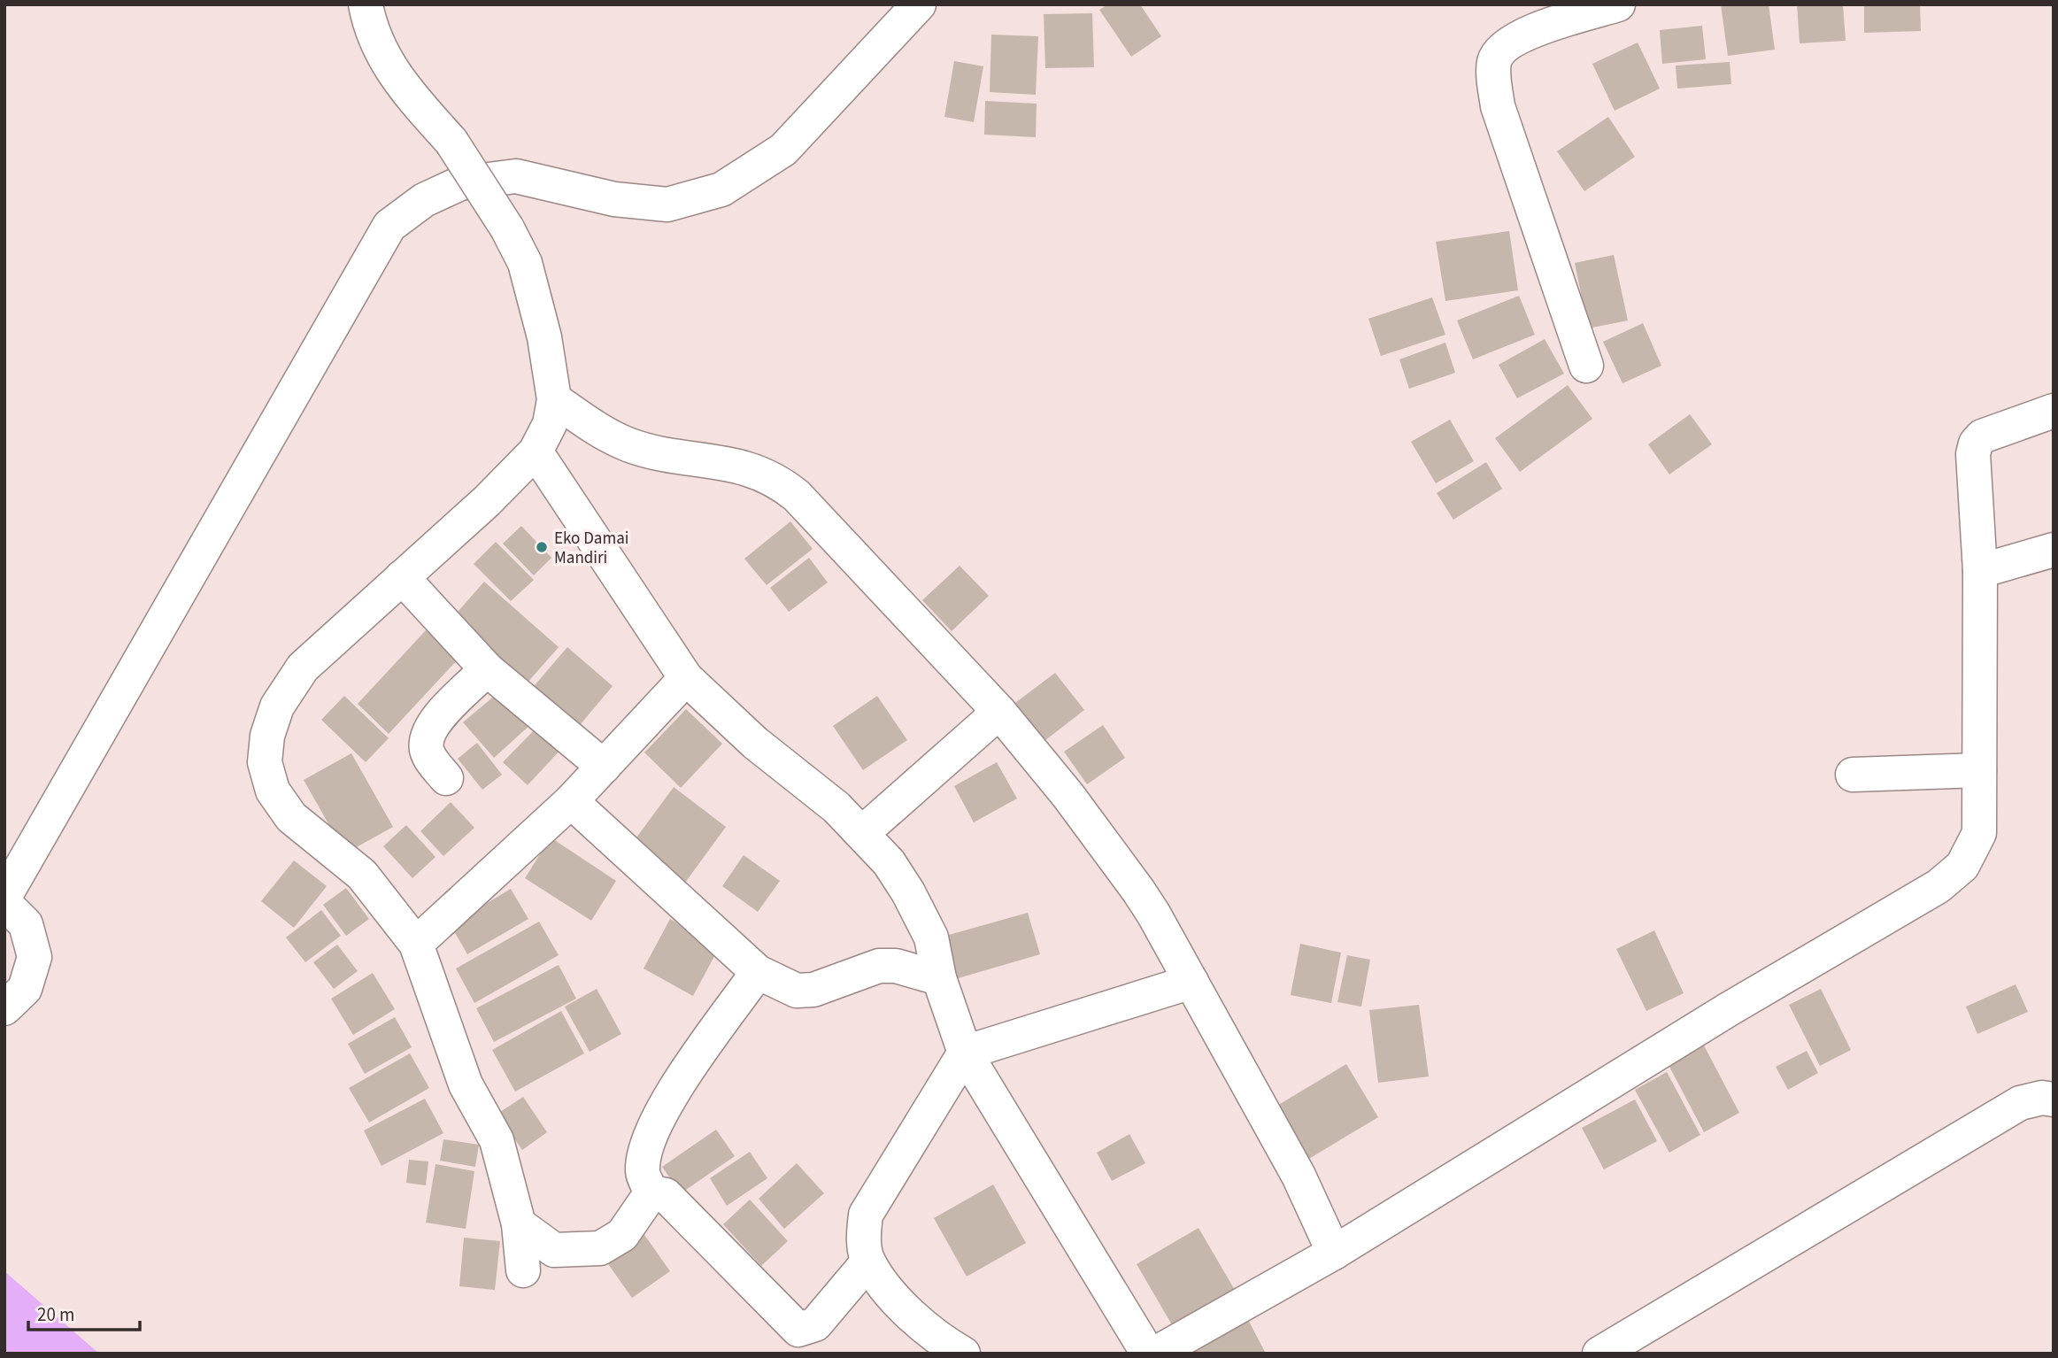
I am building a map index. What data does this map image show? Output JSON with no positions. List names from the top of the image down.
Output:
{
  "places": ["Eko Damai Mandiri"],
  "scale_bar": "20 m"
}
